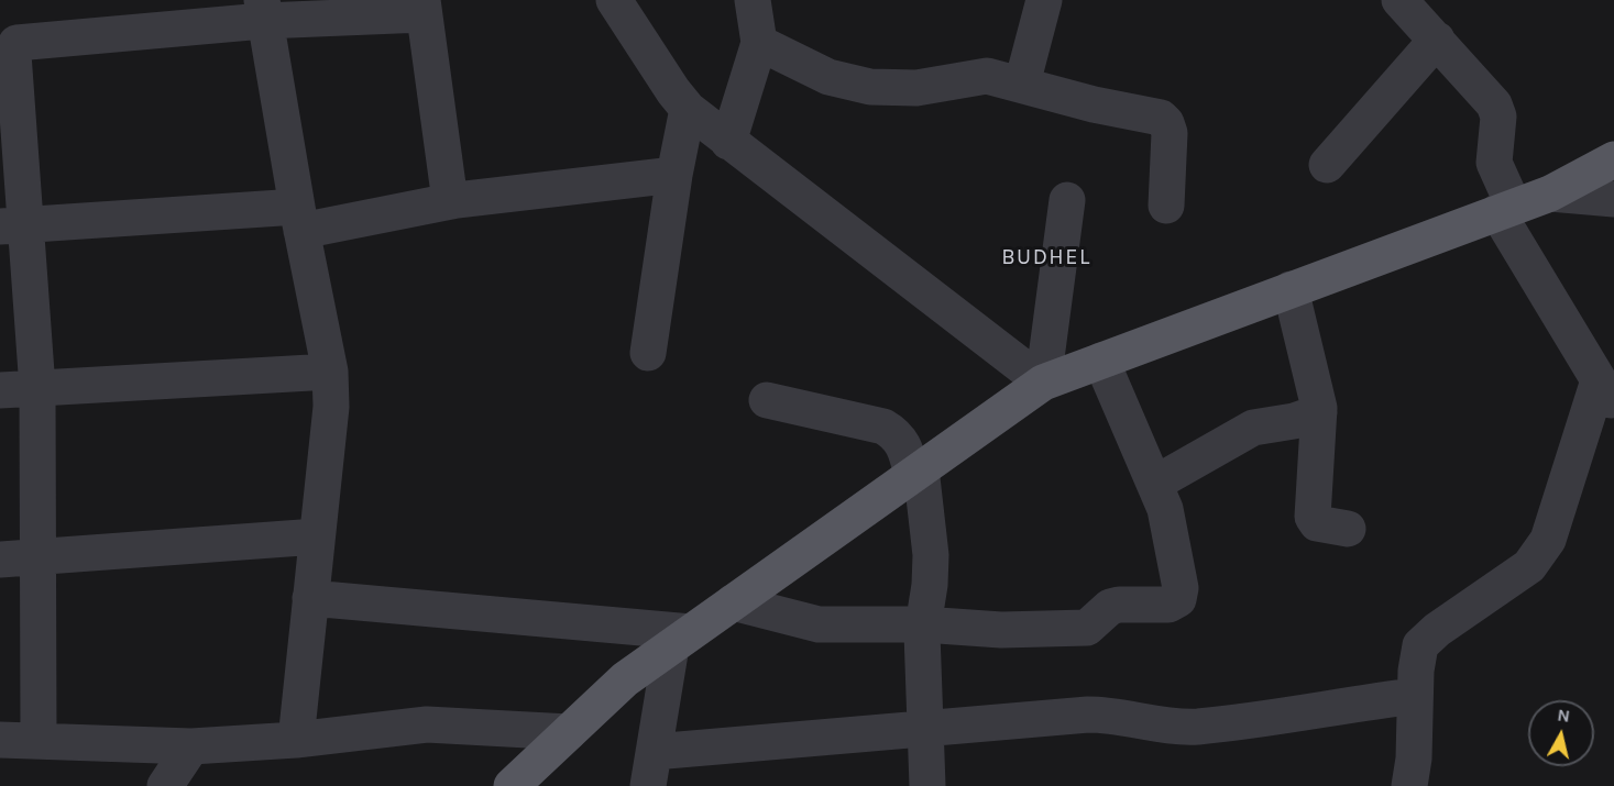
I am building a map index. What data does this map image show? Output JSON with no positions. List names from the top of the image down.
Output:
{
  "districts": ["BUDHEL"],
  "north": "top"
}
